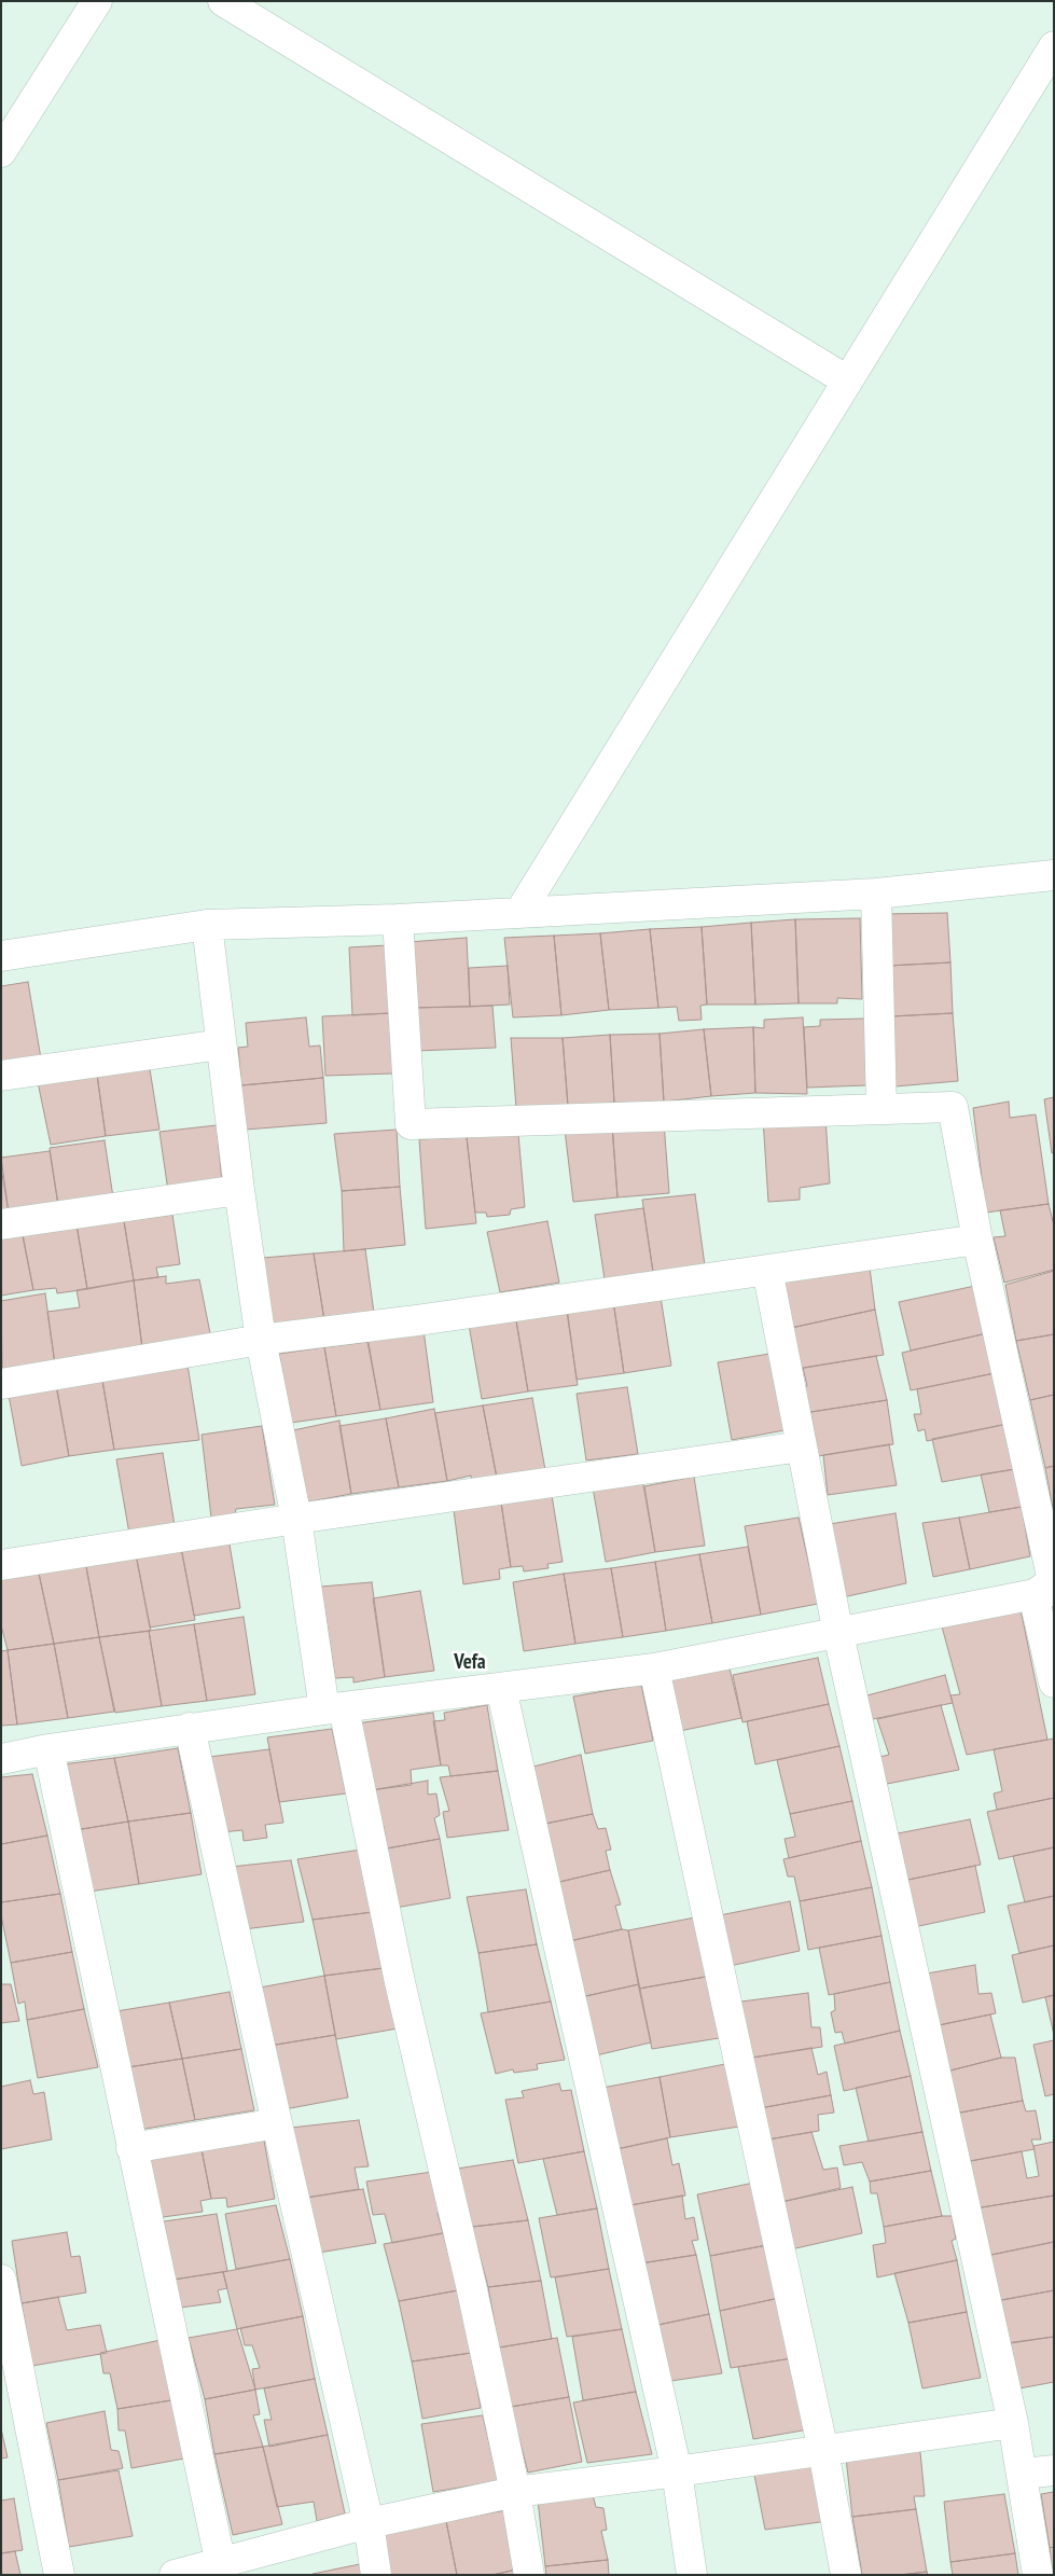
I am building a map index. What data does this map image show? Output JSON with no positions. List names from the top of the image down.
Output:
{
  "districts": ["Vefa"]
}
